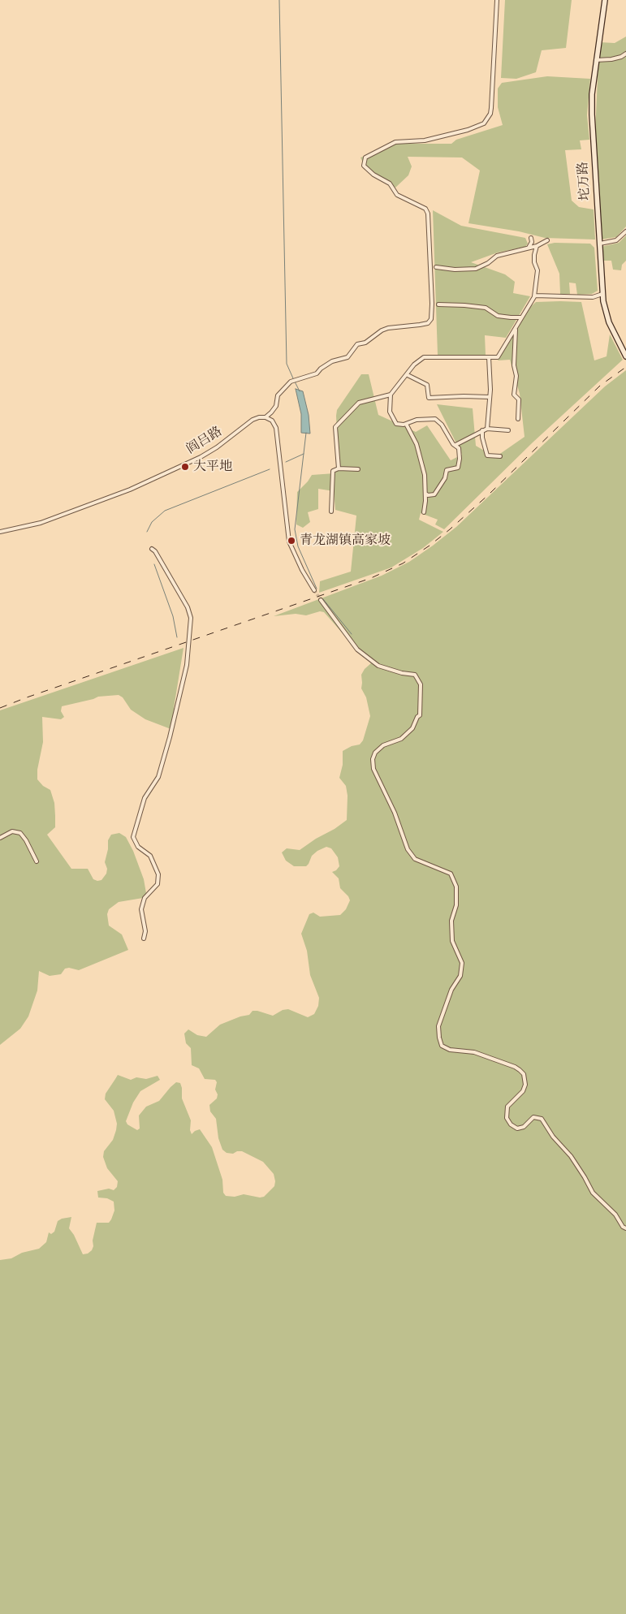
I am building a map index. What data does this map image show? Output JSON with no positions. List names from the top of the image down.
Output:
{
  "streets": {
    "main road": ["坨万路"],
    "street": ["阎吕路"]
  },
  "places": ["大平地", "青龙湖镇高家坡"]
}
